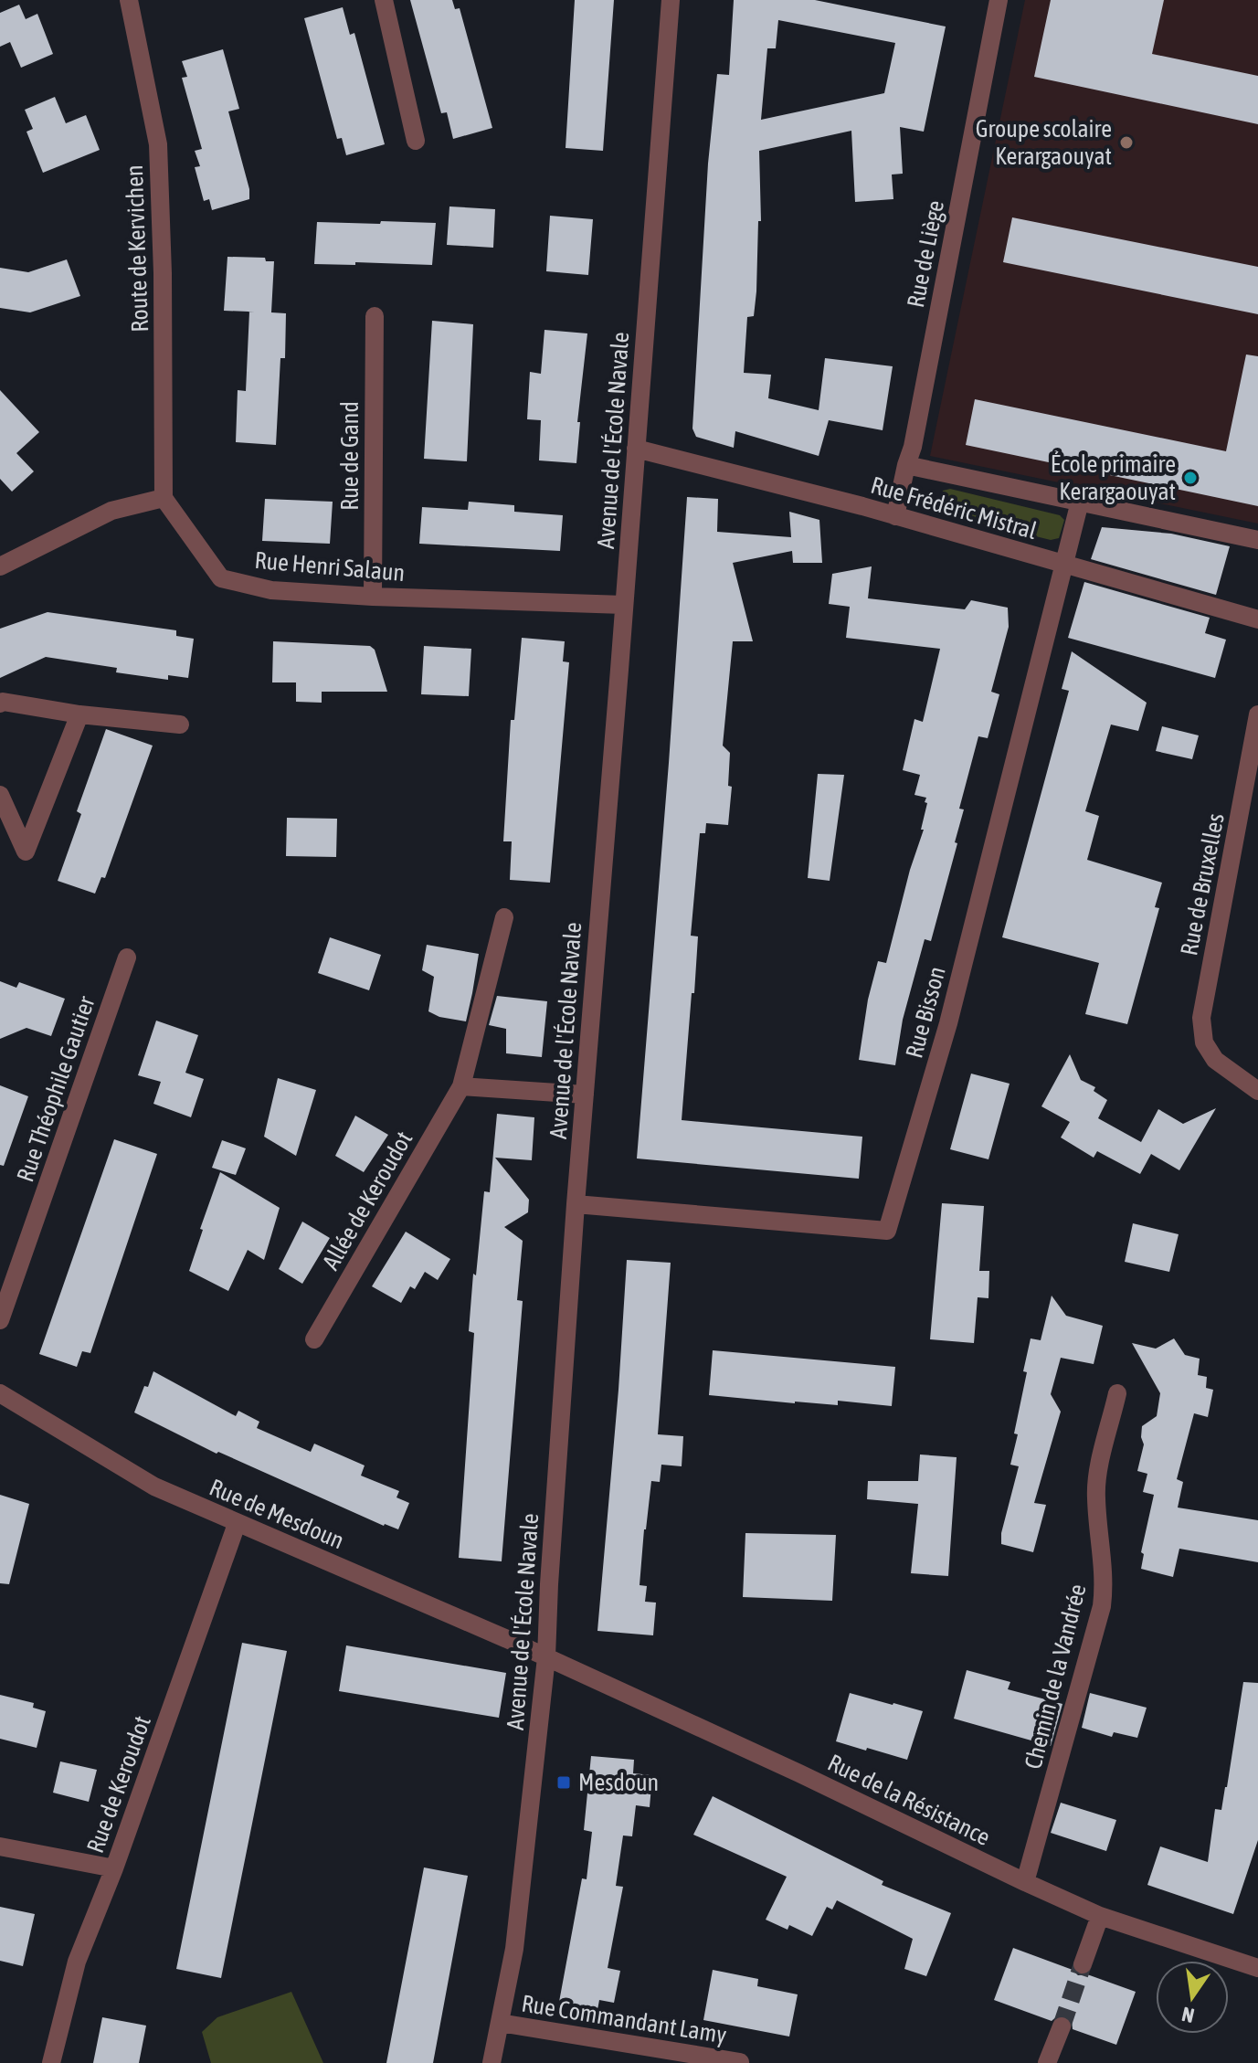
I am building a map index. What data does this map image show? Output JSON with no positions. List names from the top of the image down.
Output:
{
  "streets": {
    "street": [
      "Route de Kervichen",
      "Rue de Liège",
      "Avenue de l'École Navale",
      "Rue de Gand",
      "Rue Frédéric Mistral",
      "Rue Henri Salaun",
      "Rue de Bruxelles",
      "Rue Bisson",
      "Rue Théophile Gautier",
      "Allée de Keroudot",
      "Rue de Mesdoun",
      "Chemin de la Vandrée",
      "Rue de Keroudot",
      "Rue de la Résistance",
      "Rue Commandant Lamy"
    ]
  },
  "crossings": [
    ["Route de Kervichen", "Rue Henri Salaun"],
    ["Rue de Liège", "Rue Frédéric Mistral"],
    ["Avenue de l'École Navale", "Rue Frédéric Mistral"],
    ["Avenue de l'École Navale", "Rue Henri Salaun"],
    ["Avenue de l'École Navale", "Rue Bisson"],
    ["Avenue de l'École Navale", "Rue de Mesdoun"],
    ["Avenue de l'École Navale", "Rue de la Résistance"],
    ["Avenue de l'École Navale", "Rue Commandant Lamy"],
    ["Rue de Gand", "Rue Henri Salaun"],
    ["Rue Frédéric Mistral", "Rue Bisson"],
    ["Rue de Mesdoun", "Rue de Keroudot"],
    ["Rue de Mesdoun", "Rue de la Résistance"],
    ["Chemin de la Vandrée", "Rue de la Résistance"]
  ],
  "places": {
    "other": ["Groupe scolaire Kerargaouyat", "École primaire Kerargaouyat"],
    "transit": ["Mesdoun"]
  },
  "north": "bottom"
}
